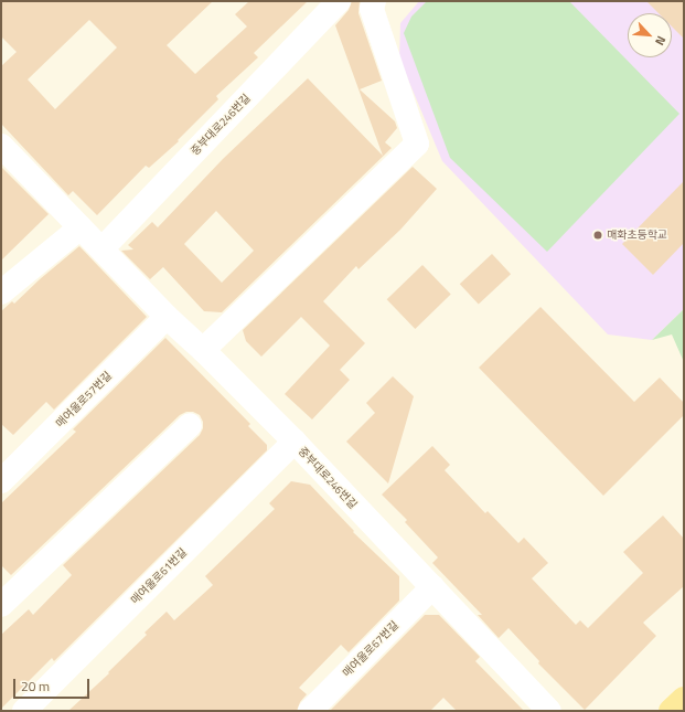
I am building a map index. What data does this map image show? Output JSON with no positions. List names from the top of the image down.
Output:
{
  "streets": {
    "street": [
      "중부대로246번길",
      "매여울로57번길",
      "매여울로61번길",
      "매여울로67번길"
    ]
  },
  "crossings": [
    ["중부대로246번길", "매여울로57번길"],
    ["중부대로246번길", "매여울로61번길"],
    ["중부대로246번길", "매여울로67번길"]
  ],
  "places": ["매화초등학교"],
  "scale_bar": "20 m",
  "north": "bottom right"
}
